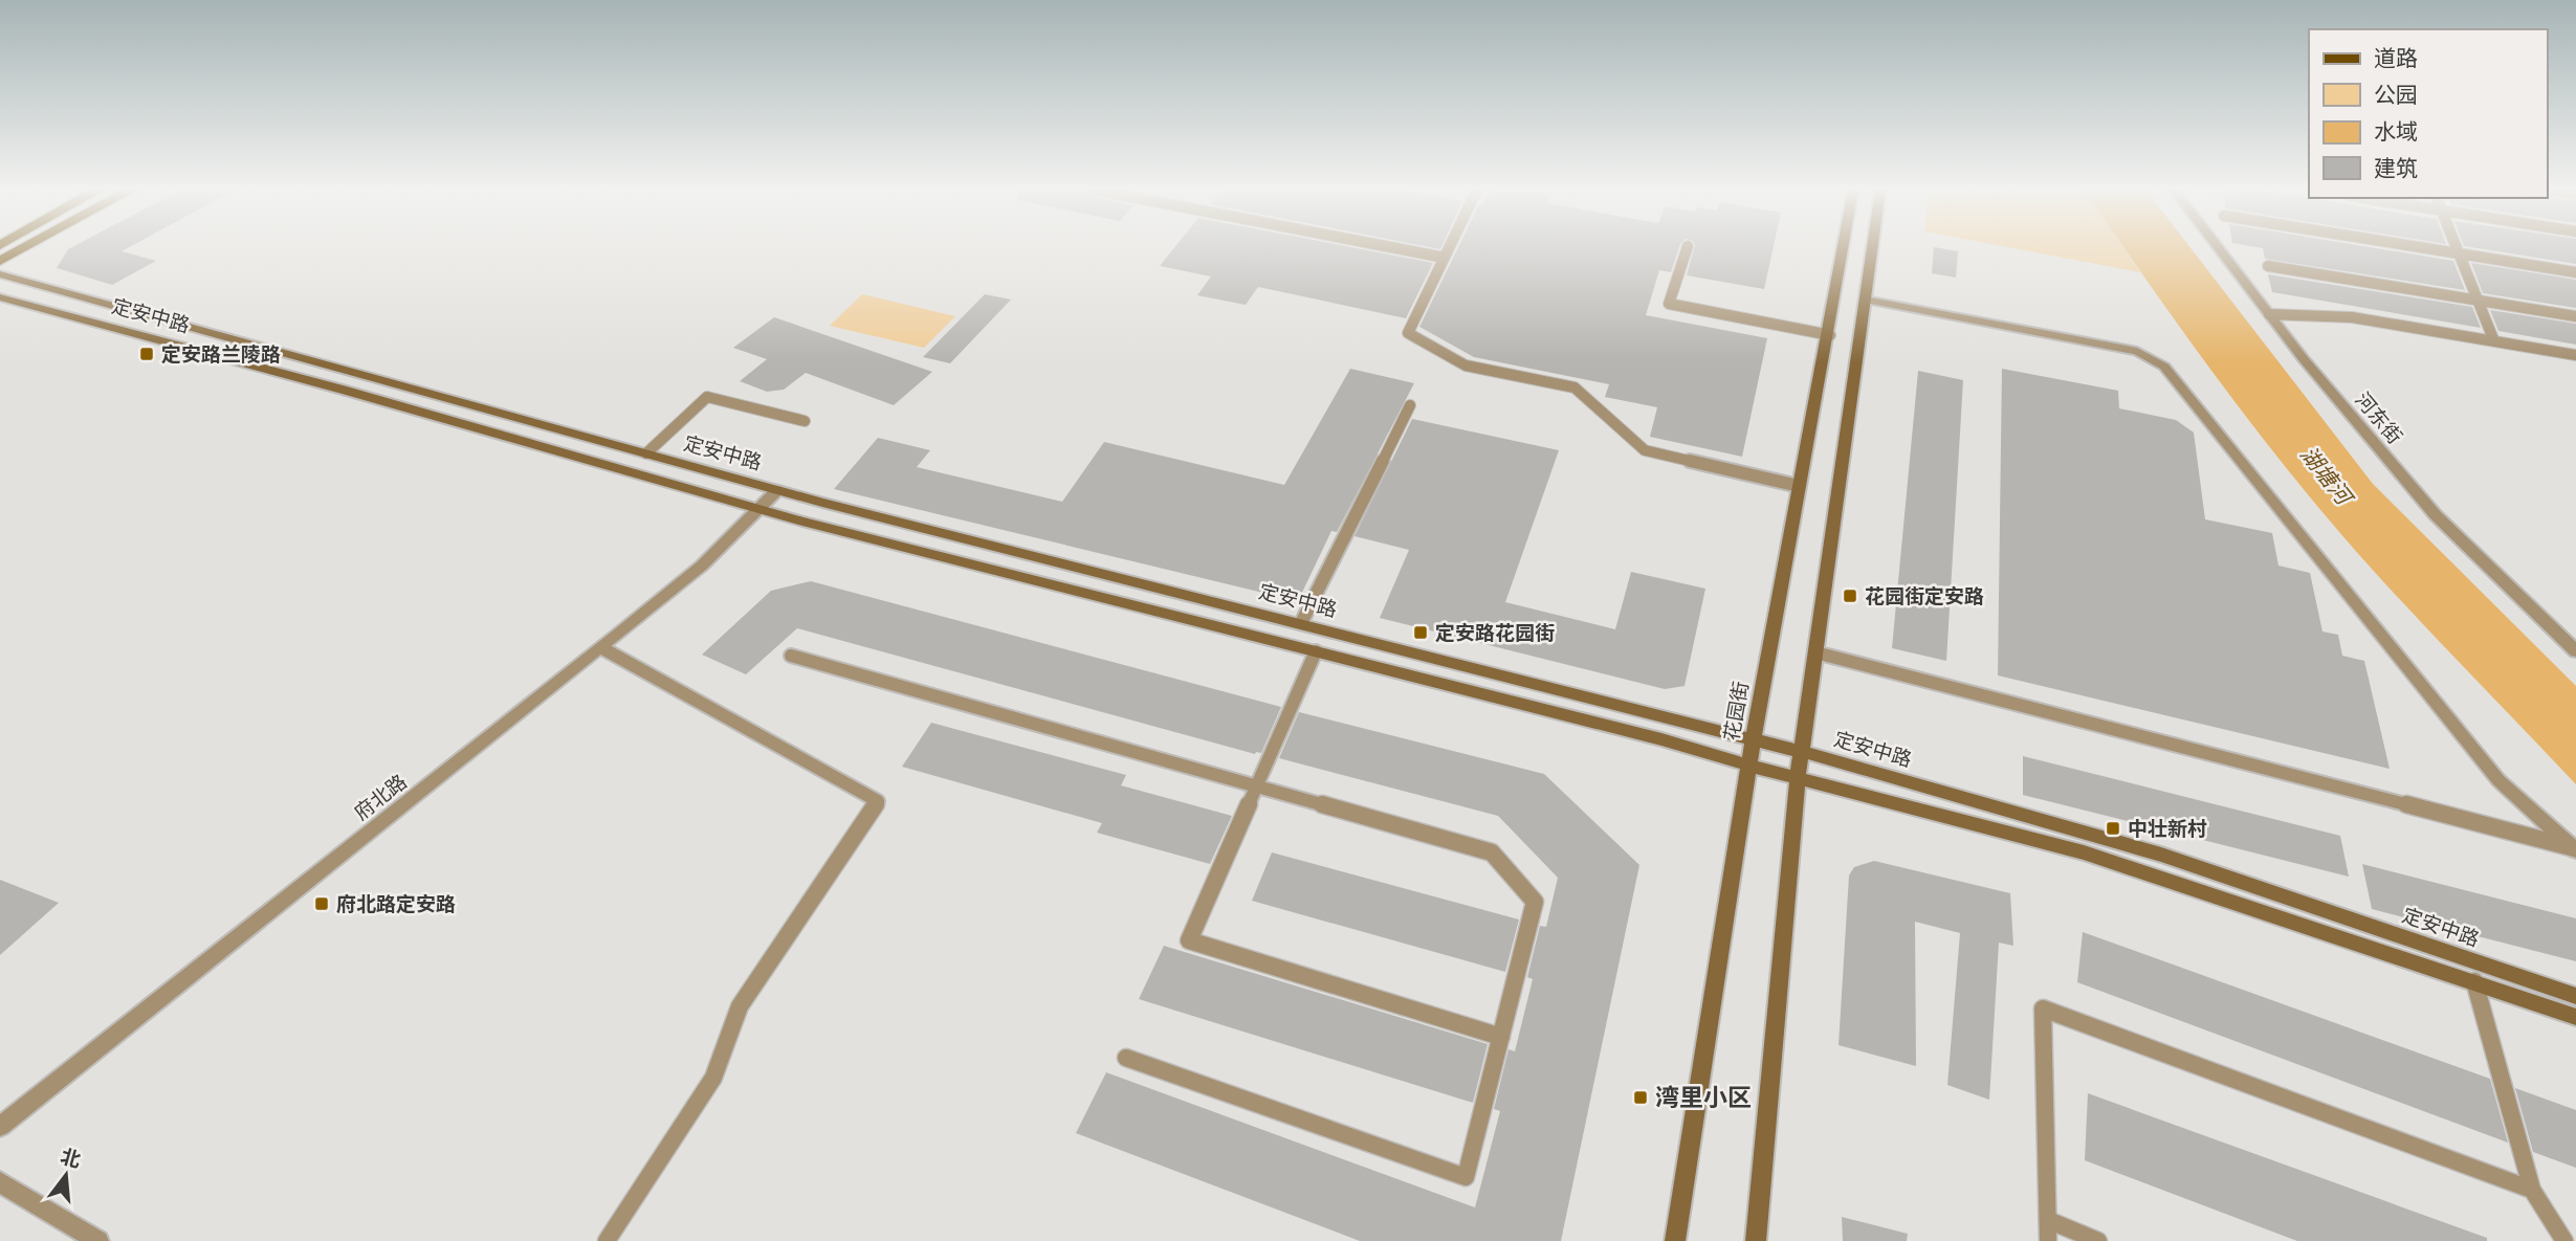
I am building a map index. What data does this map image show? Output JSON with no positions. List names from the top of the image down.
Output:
{
  "streets": {
    "main road": ["定安中路", "花园街"],
    "street": ["河东街", "府北路"]
  },
  "crossings": [
    ["定安中路", "花园街"],
    ["定安中路", "府北路"]
  ],
  "water": ["湖塘河"],
  "places": {
    "transit": [
      "定安路兰陵路",
      "花园街定安路",
      "定安路花园街",
      "中壮新村",
      "府北路定安路",
      "湾里小区"
    ]
  },
  "legend": [
    "道路",
    "公园",
    "水域",
    "建筑"
  ],
  "north": "top"
}
